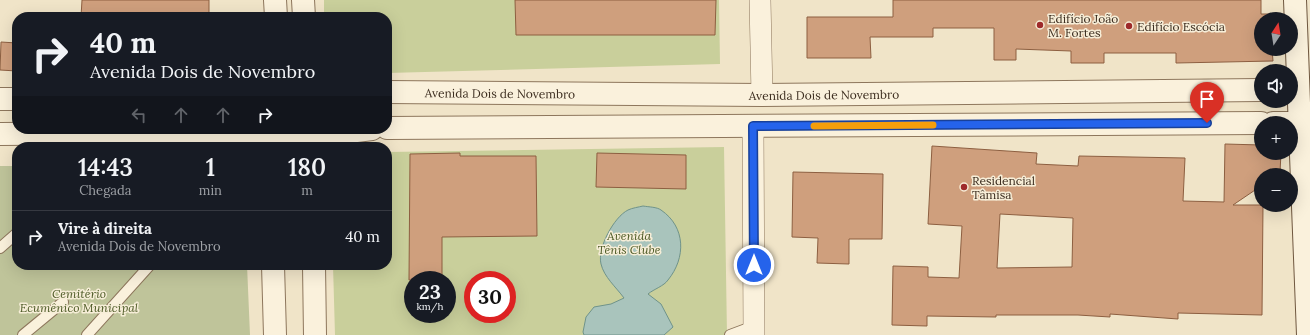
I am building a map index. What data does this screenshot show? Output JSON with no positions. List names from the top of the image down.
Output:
{
  "streets": {
    "street": ["Avenida Dois de Novembro"]
  },
  "parks": ["Avenida Tênis Clube", "Cemitério Ecumênico Municipal"],
  "places": ["Edifício João M. Fortes", "Edifício Escócia", "Residencial Tâmisa"],
  "north": "top",
  "page": {
    "map_buttons": ["+", "−"],
    "turn": ["40 m", "Avenida Dois de Novembro"],
    "eta": [
      "14:43",
      "Chegada",
      "1",
      "min",
      "180",
      "m"
    ],
    "list": [
      {
        "name": "Vire à direita",
        "note": "Avenida Dois de Novembro",
        "value": "40 m"
      }
    ],
    "speed": "23 km/h",
    "limit": "30"
  }
}
